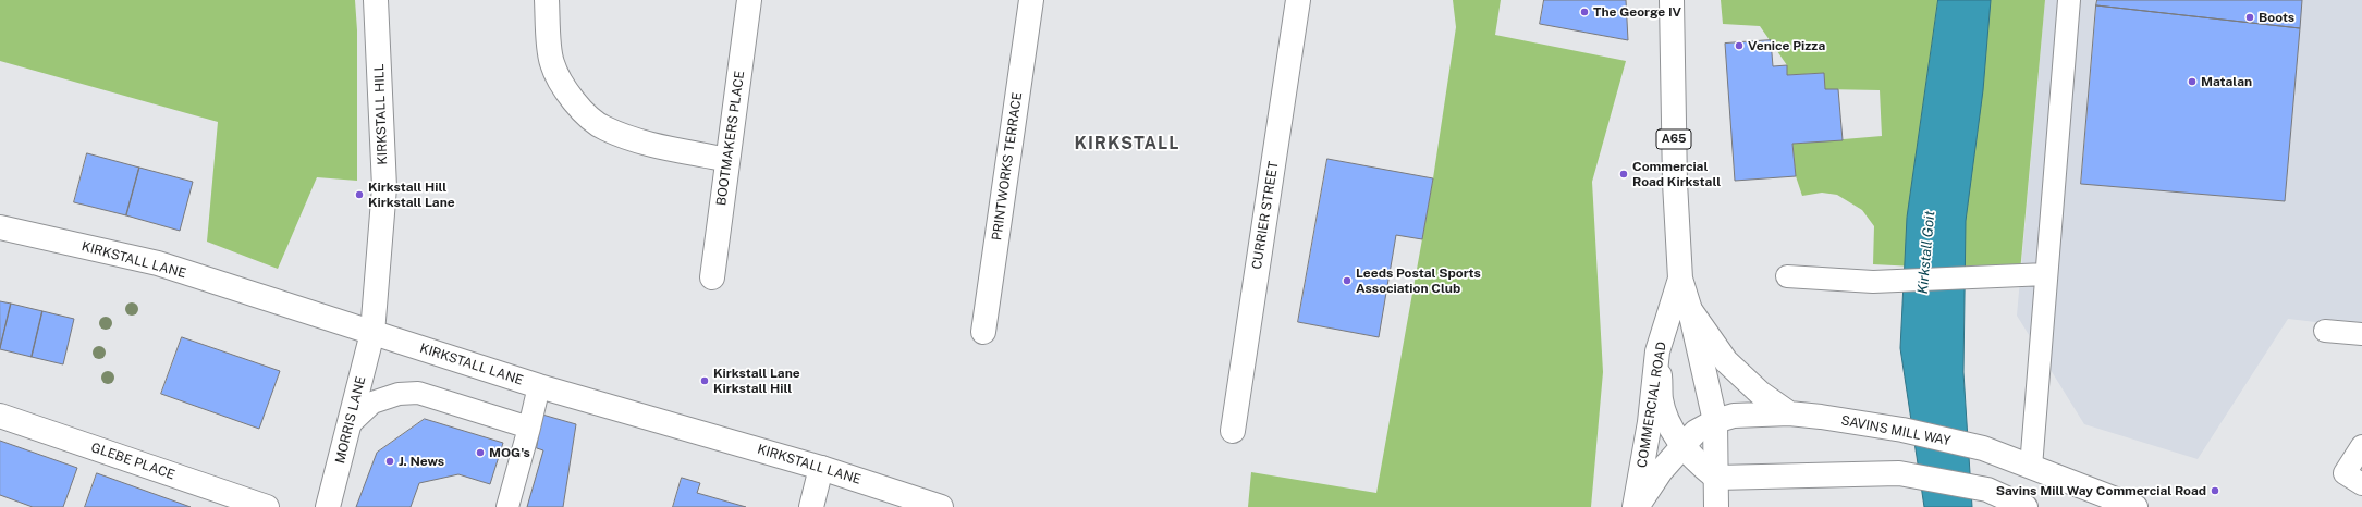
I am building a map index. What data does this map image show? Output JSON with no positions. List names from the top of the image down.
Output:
{
  "streets": {
    "street": [
      "KIRKSTALL HILL",
      "BOOTMAKERS PLACE",
      "A65",
      "PRINTWORKS TERRACE",
      "CURRIER STREET",
      "KIRKSTALL LANE",
      "COMMERCIAL ROAD",
      "MORRIS LANE",
      "SAVINS MILL WAY",
      "GLEBE PLACE"
    ]
  },
  "crossings": [
    ["KIRKSTALL HILL", "KIRKSTALL LANE"],
    ["KIRKSTALL HILL", "MORRIS LANE"],
    ["KIRKSTALL LANE", "MORRIS LANE"],
    ["COMMERCIAL ROAD", "SAVINS MILL WAY"]
  ],
  "districts": ["KIRKSTALL"],
  "water": ["Kirkstall Goit"],
  "places": [
    "The George IV",
    "Boots",
    "Venice Pizza",
    "Matalan",
    "Commercial Road Kirkstall",
    "Kirkstall Hill Kirkstall Lane",
    "Leeds Postal Sports Association Club",
    "Kirkstall Lane Kirkstall Hill",
    "MOG's",
    "J. News",
    "Savins Mill Way Commercial Road"
  ]
}
